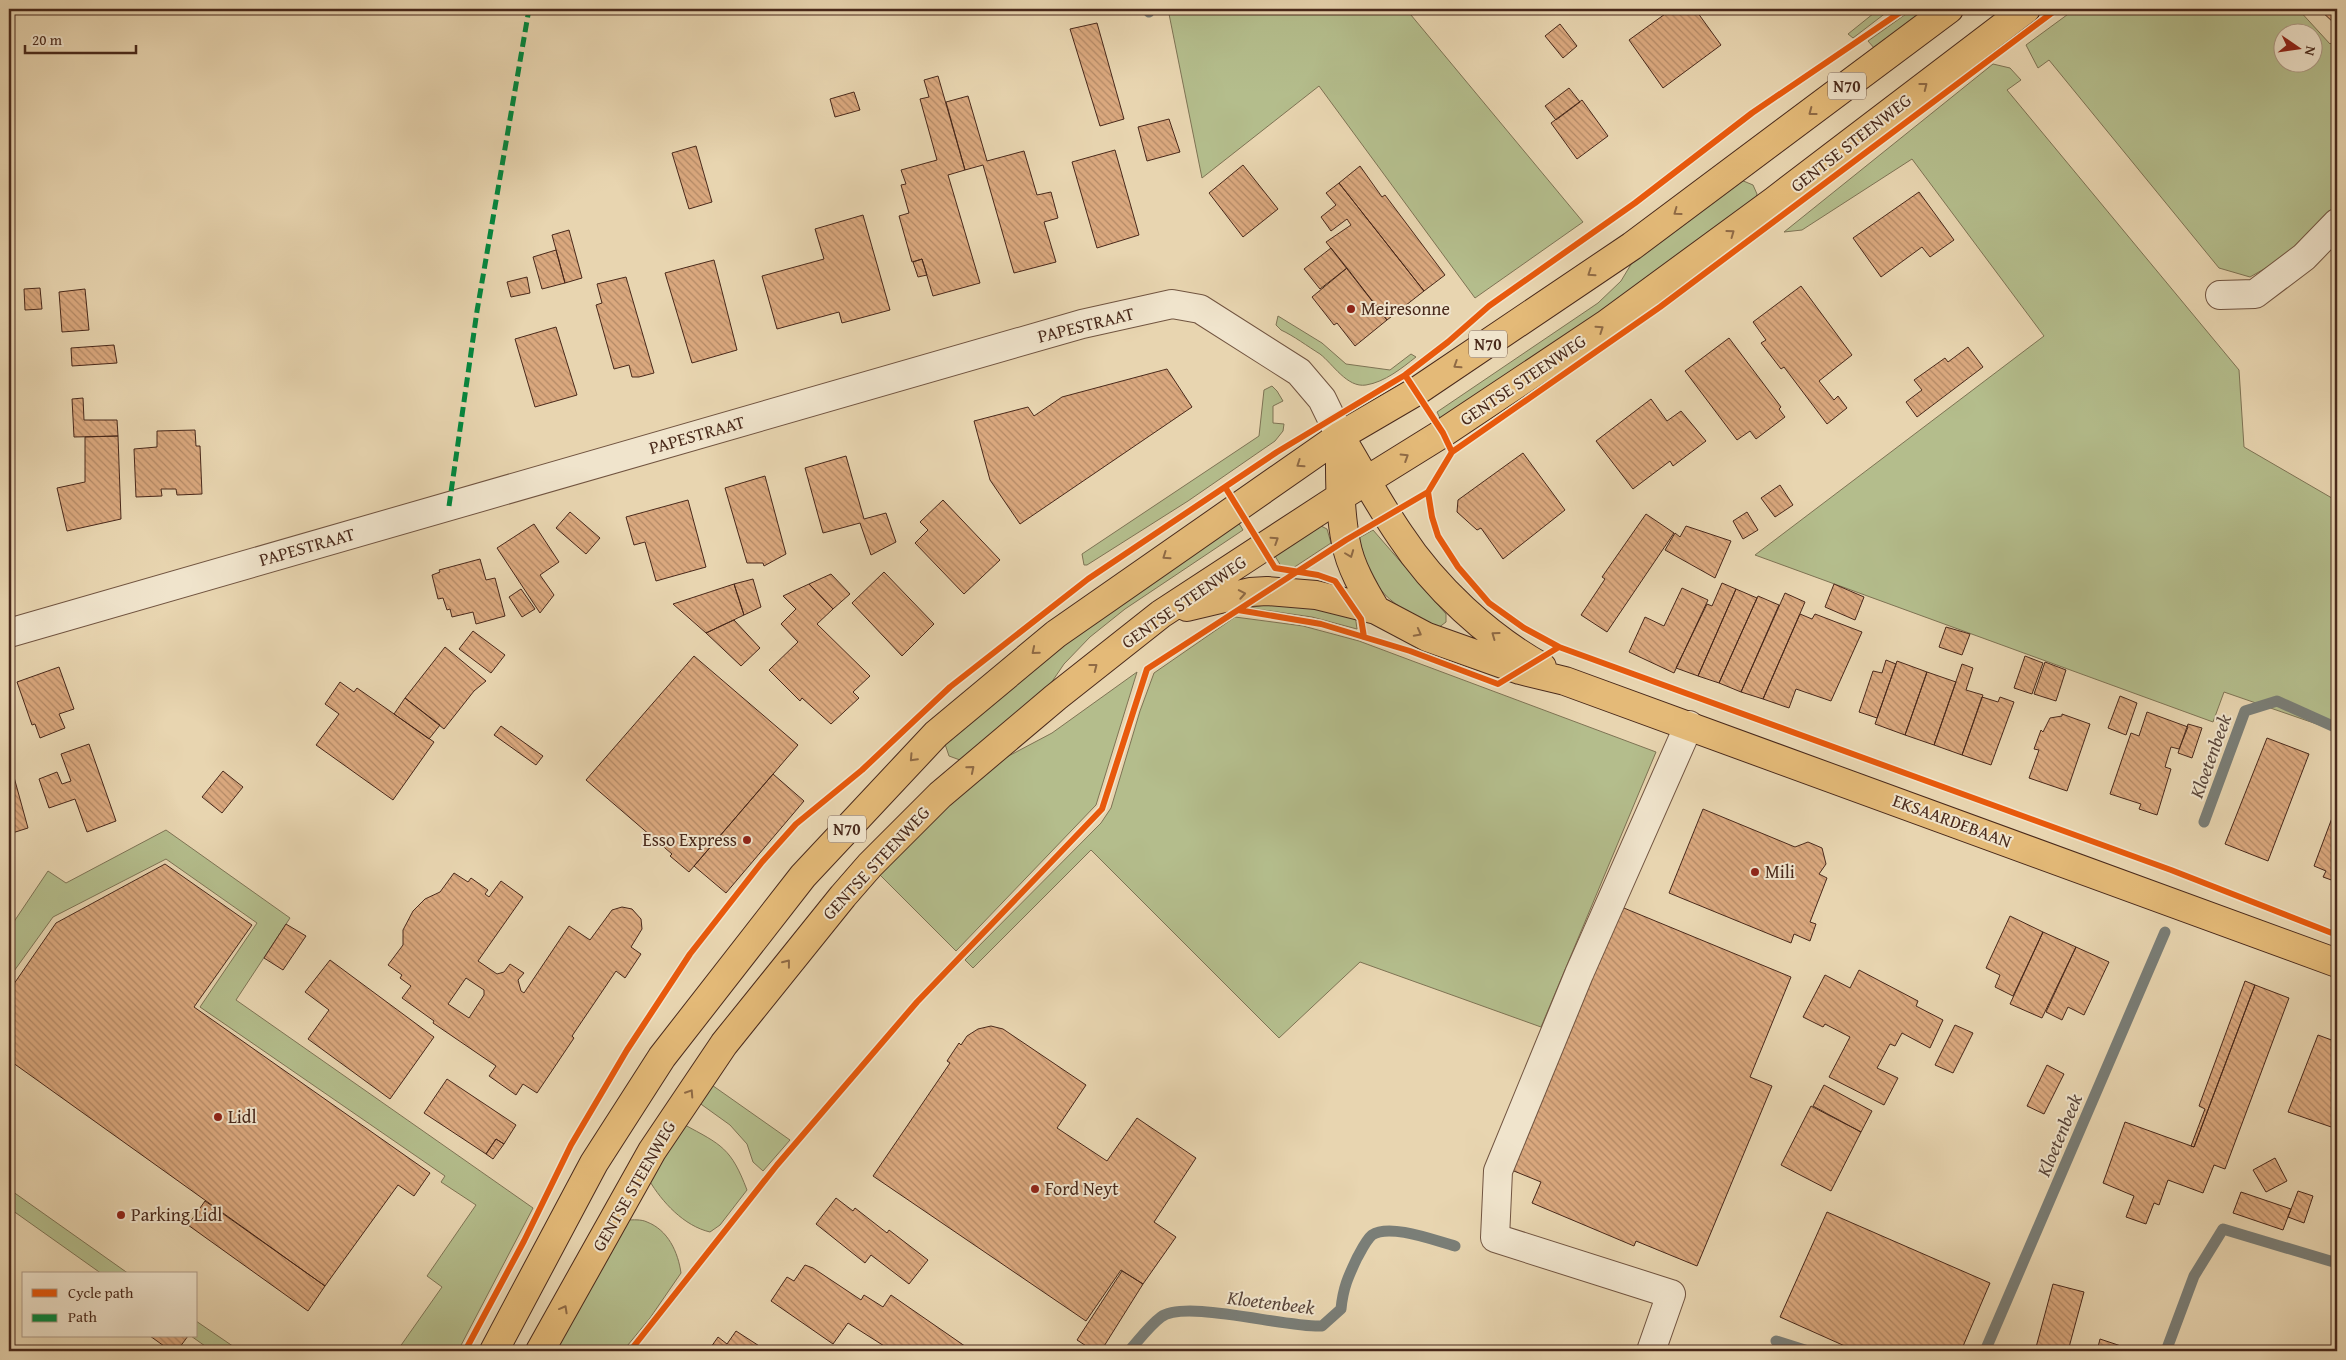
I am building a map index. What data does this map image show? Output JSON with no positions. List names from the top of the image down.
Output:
{
  "streets": {
    "main road": ["N70", "GENTSE STEENWEG", "EKSAARDEBAAN"],
    "street": ["PAPESTRAAT"]
  },
  "crossings": [
    ["N70", "PAPESTRAAT"],
    ["N70", "EKSAARDEBAAN"],
    ["GENTSE STEENWEG", "EKSAARDEBAAN"],
    ["PAPESTRAAT", "EKSAARDEBAAN"]
  ],
  "water": ["Kloetenbeek"],
  "places": [
    "Meiresonne",
    "Esso Express",
    "Mili",
    "Lidl",
    "Ford Neyt",
    "Parking Lidl"
  ],
  "legend": ["Cycle path", "Path"],
  "scale_bar": "20 m",
  "north": "right"
}
